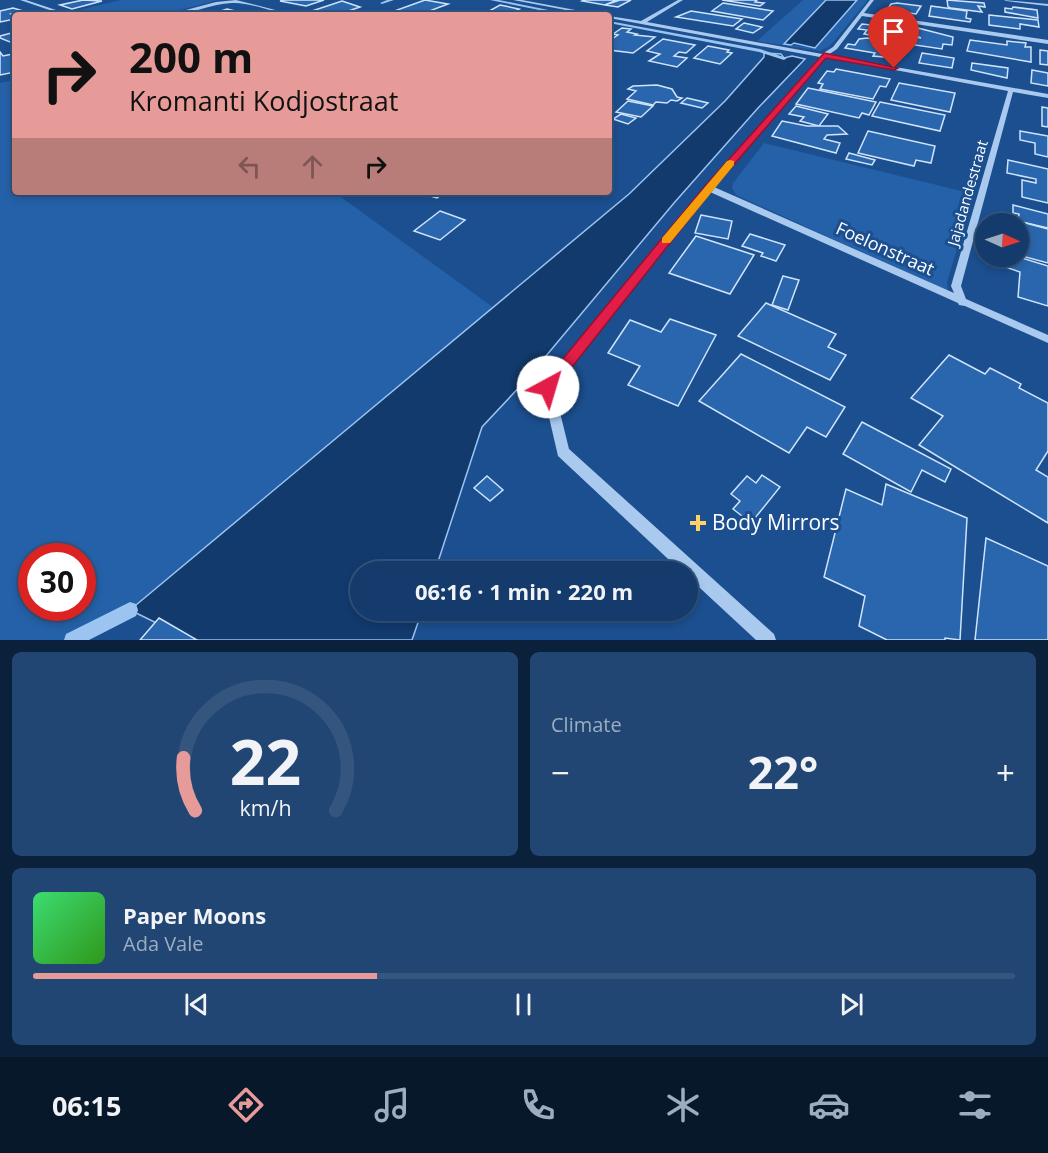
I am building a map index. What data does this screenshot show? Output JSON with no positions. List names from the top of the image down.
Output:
{
  "streets": {
    "street": ["Jajadandestraat", "Foelonstraat"]
  },
  "crossings": [
    ["Jajadandestraat", "Foelonstraat"]
  ],
  "places": {
    "health": ["Body Mirrors"]
  },
  "north": "right",
  "page": {
    "turn": ["200 m", "Kromanti Kodjostraat"],
    "limit": "30",
    "trip": "06:16 · 1 min · 220 m",
    "tile": "Climate",
    "heat": ["−", "22°", "+"],
    "song": ["Paper Moons", "Ada Vale"],
    "tabs": "06:15",
    "gauge": ["22", "km/h"]
  }
}
